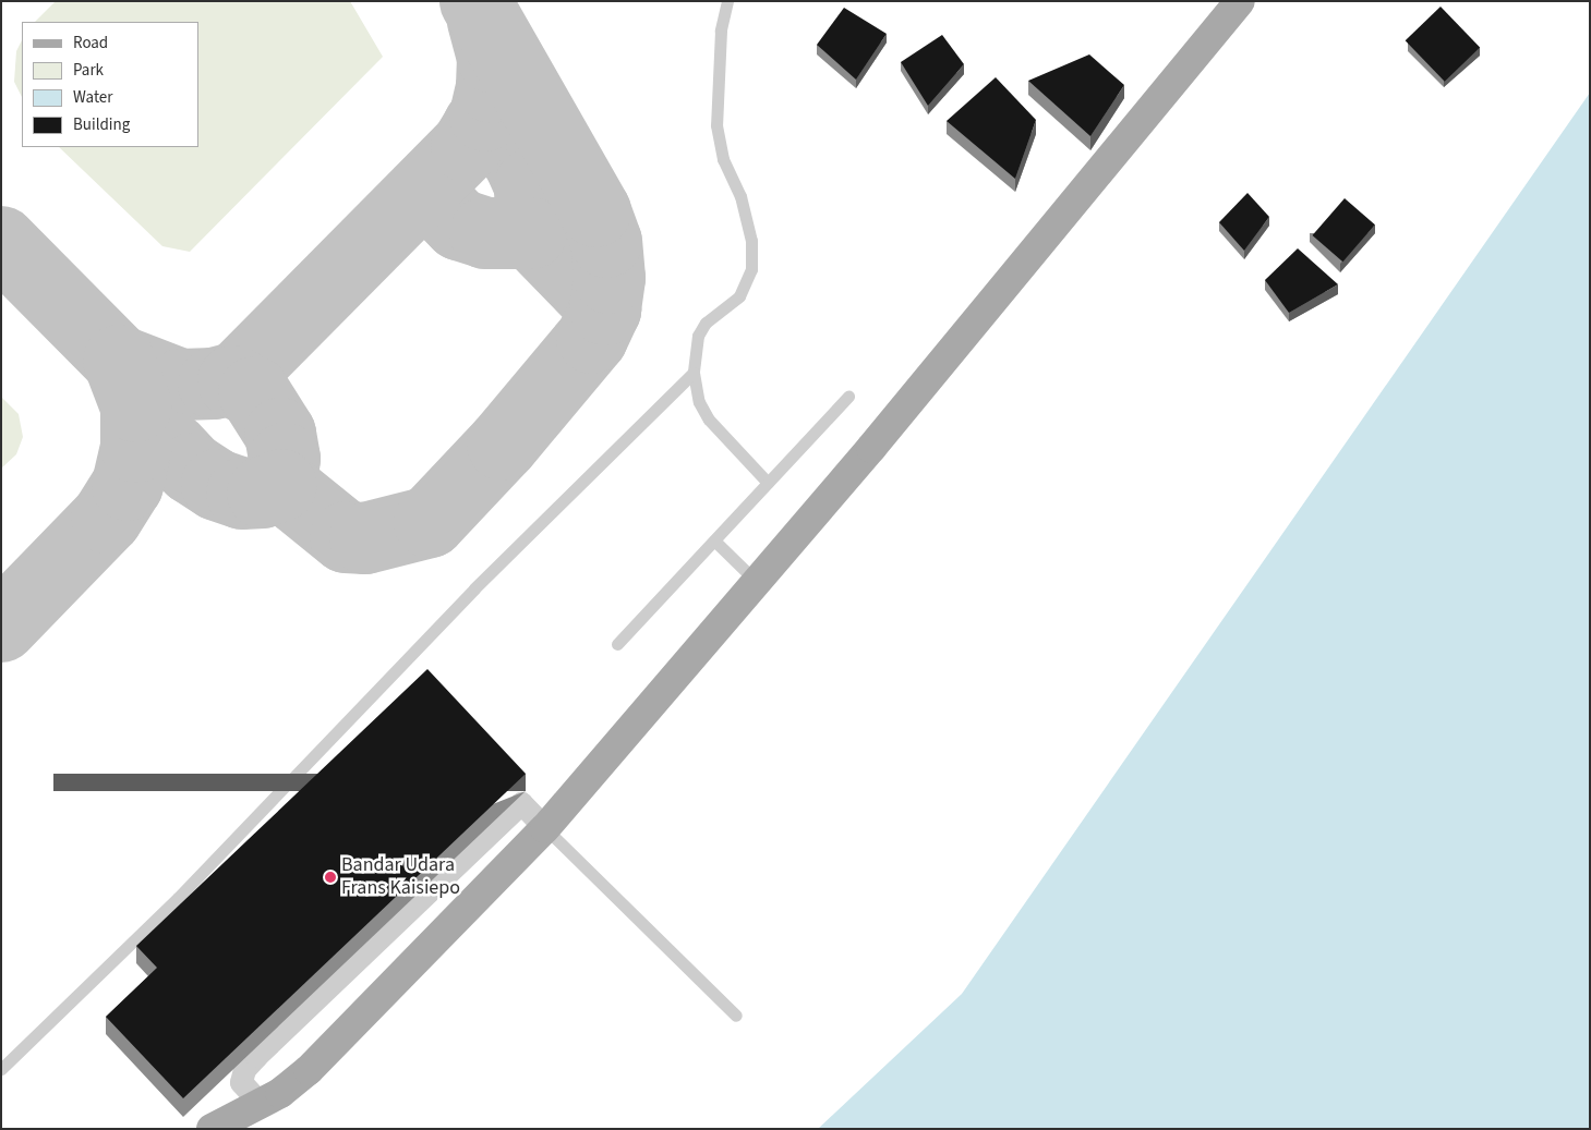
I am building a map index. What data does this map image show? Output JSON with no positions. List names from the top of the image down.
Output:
{
  "places": ["Bandar Udara Frans Kaisiepo"],
  "legend": [
    "Road",
    "Park",
    "Water",
    "Building"
  ]
}
